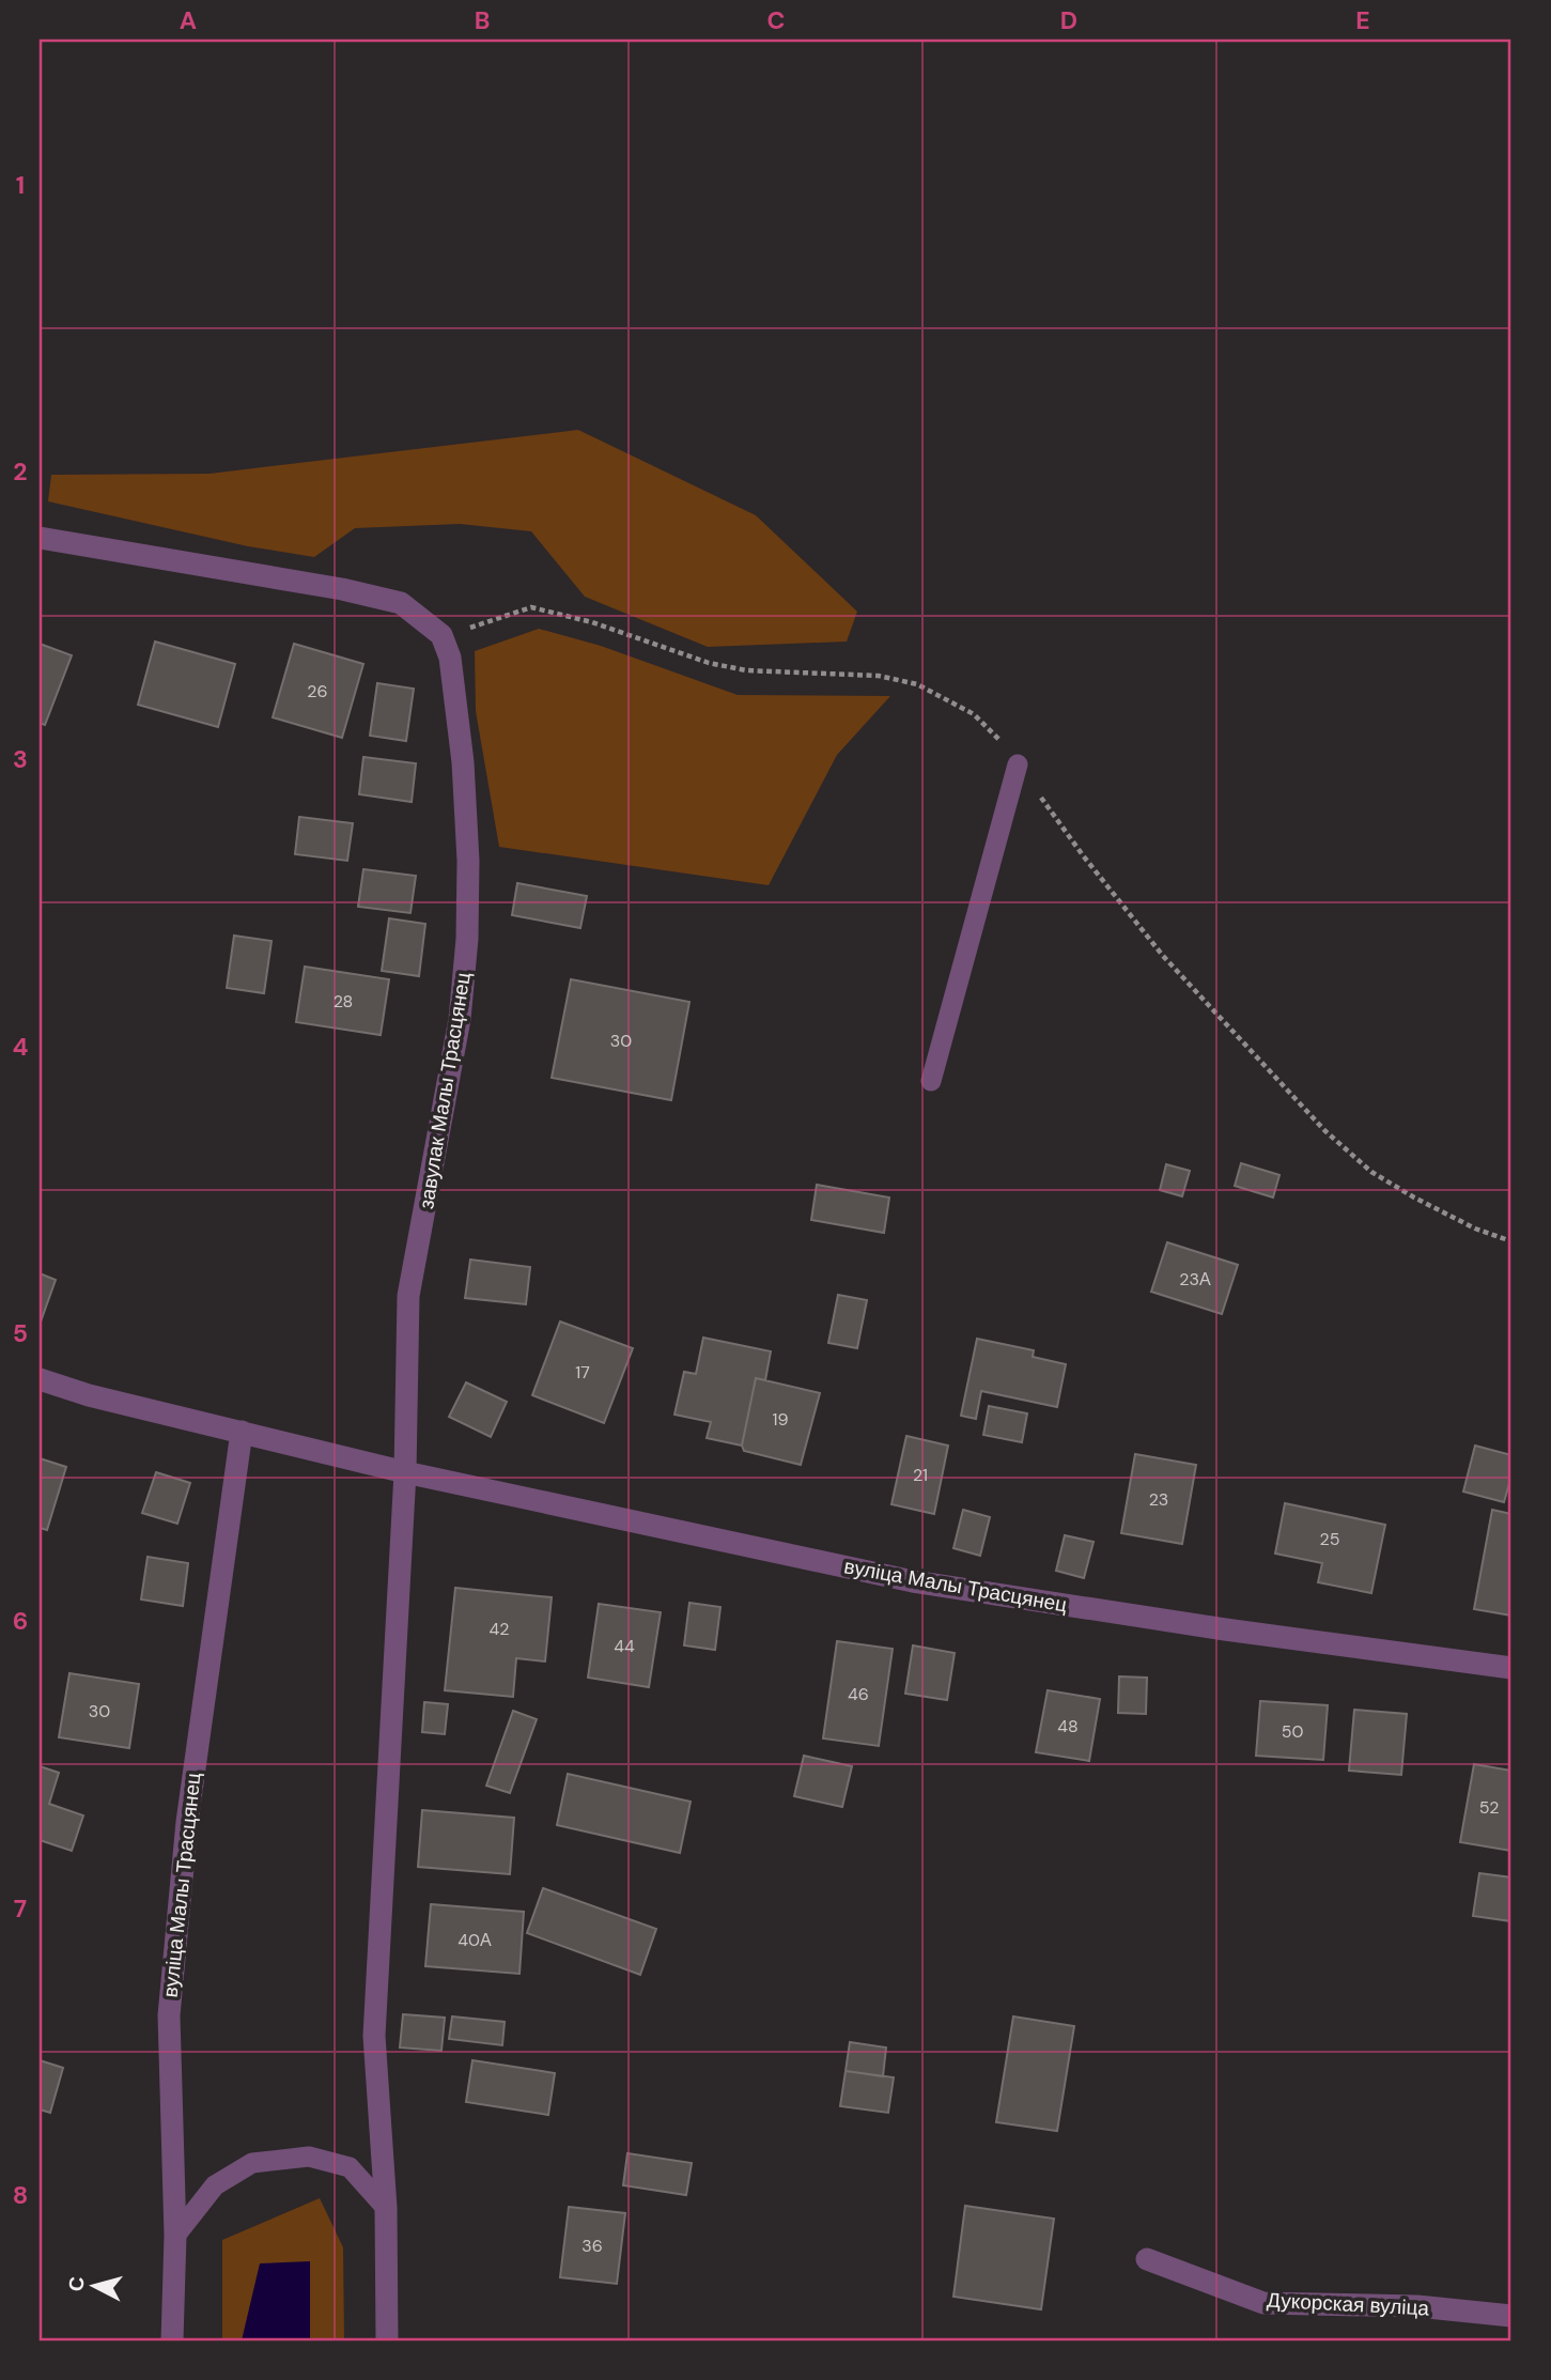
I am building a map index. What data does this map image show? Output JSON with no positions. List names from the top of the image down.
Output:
{
  "streets": {
    "street": ["завулак Малы Трасцянец", "вуліца Малы Трасцянец", "Дукорская вуліца"]
  },
  "crossings": [
    ["завулак Малы Трасцянец", "вуліца Малы Трасцянец"]
  ],
  "house_numbers": [
    "26",
    "28",
    "30",
    "23А",
    "17",
    "19",
    "21",
    "23",
    "25",
    "42",
    "44",
    "46",
    "30",
    "48",
    "50",
    "52",
    "40А",
    "36"
  ],
  "north": "left",
  "grid": {
    "columns": [
      "A",
      "B",
      "C",
      "D",
      "E"
    ],
    "rows": [
      "1",
      "2",
      "3",
      "4",
      "5",
      "6",
      "7",
      "8"
    ]
  }
}
